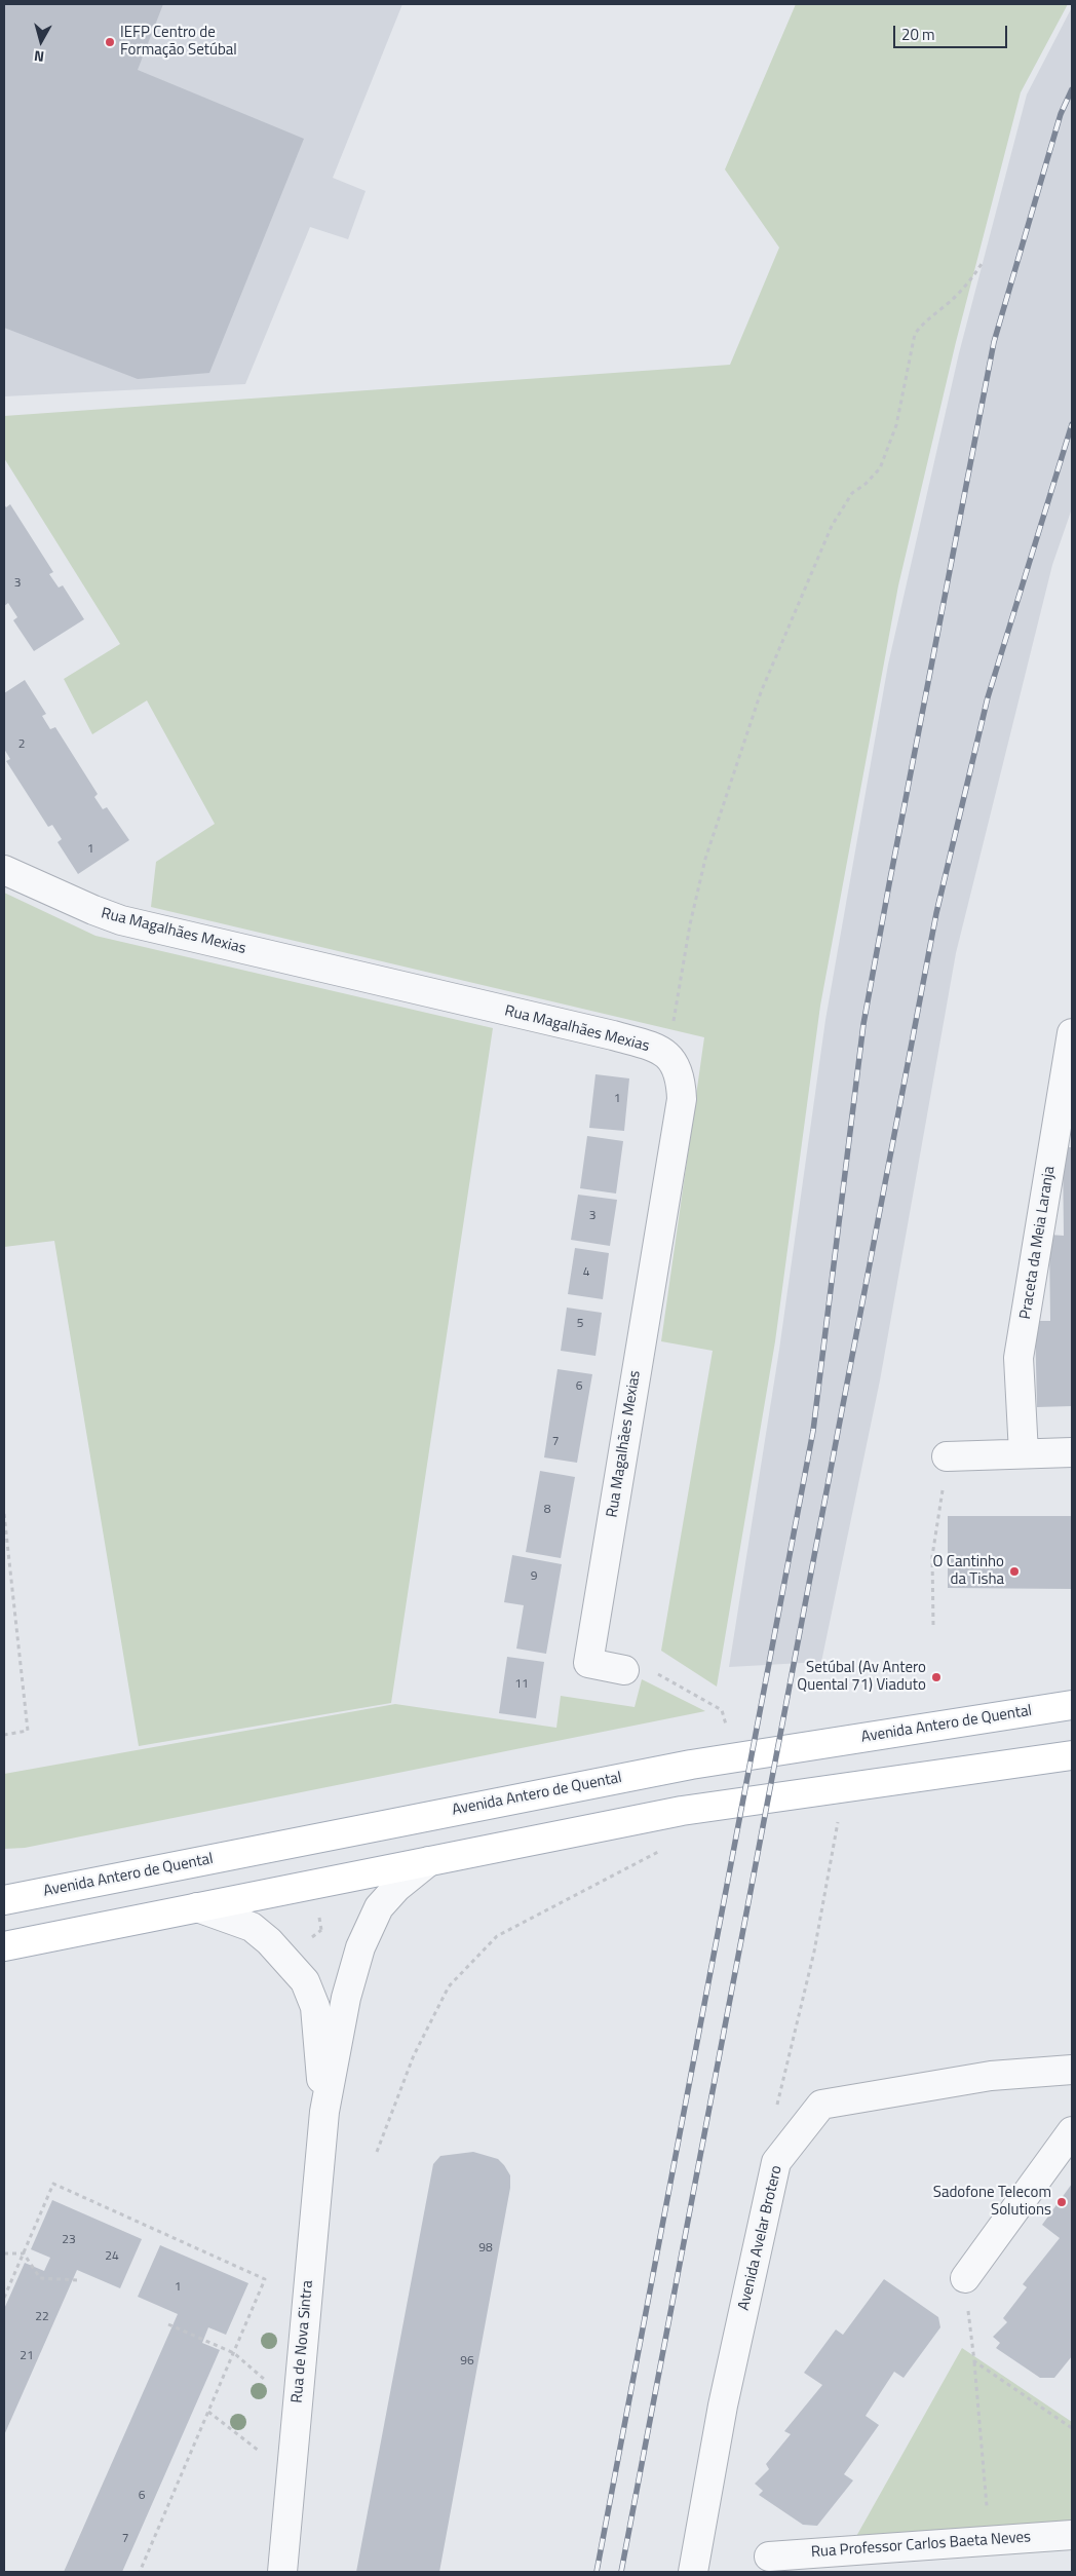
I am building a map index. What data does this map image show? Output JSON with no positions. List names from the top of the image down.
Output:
{
  "streets": {
    "main road": ["Avenida Antero de Quental"],
    "street": [
      "Rua Magalhães Mexias",
      "Praceta da Meia Laranja",
      "Avenida Avelar Brotero",
      "Rua de Nova Sintra",
      "Rua Professor Carlos Baeta Neves"
    ]
  },
  "places": [
    "IEFP Centro de Formação Setúbal",
    "O Cantinho da Tisha",
    "Setúbal (Av Antero Quental 71) Viaduto",
    "Sadofone Telecom Solutions"
  ],
  "house_numbers": [
    "3",
    "2",
    "1",
    "1",
    "3",
    "4",
    "5",
    "6",
    "7",
    "8",
    "9",
    "11",
    "23",
    "98",
    "24",
    "1",
    "22",
    "21",
    "96",
    "6",
    "7"
  ],
  "scale_bar": "20 m",
  "north": "bottom"
}
